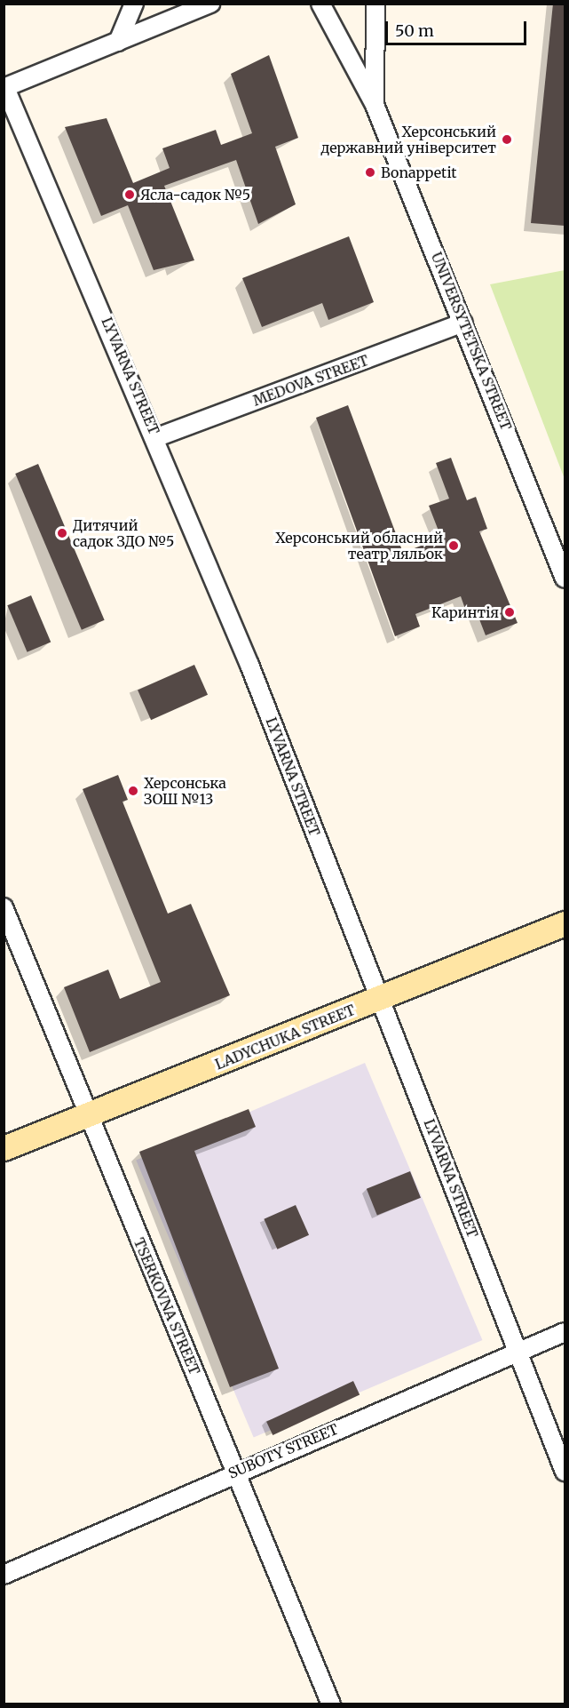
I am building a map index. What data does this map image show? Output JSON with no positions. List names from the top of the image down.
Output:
{
  "streets": {
    "street": [
      "UNIVERSYTETSKA STREET",
      "LYVARNA STREET",
      "MEDOVA STREET",
      "LADYCHUKA STREET",
      "TSERKOVNA STREET",
      "SUBOTY STREET"
    ]
  },
  "crossings": [
    ["UNIVERSYTETSKA STREET", "MEDOVA STREET"],
    ["LYVARNA STREET", "MEDOVA STREET"],
    ["LYVARNA STREET", "LADYCHUKA STREET"],
    ["LYVARNA STREET", "SUBOTY STREET"],
    ["LADYCHUKA STREET", "TSERKOVNA STREET"],
    ["TSERKOVNA STREET", "SUBOTY STREET"]
  ],
  "places": [
    "Херсонський державний університет",
    "Bonappetit",
    "Ясла-садок №5",
    "Дитячий садок ЗДО №5",
    "Херсонський обласний театр ляльок",
    "Каринтія",
    "Херсонська ЗОШ №13"
  ],
  "scale_bar": "50 m"
}
